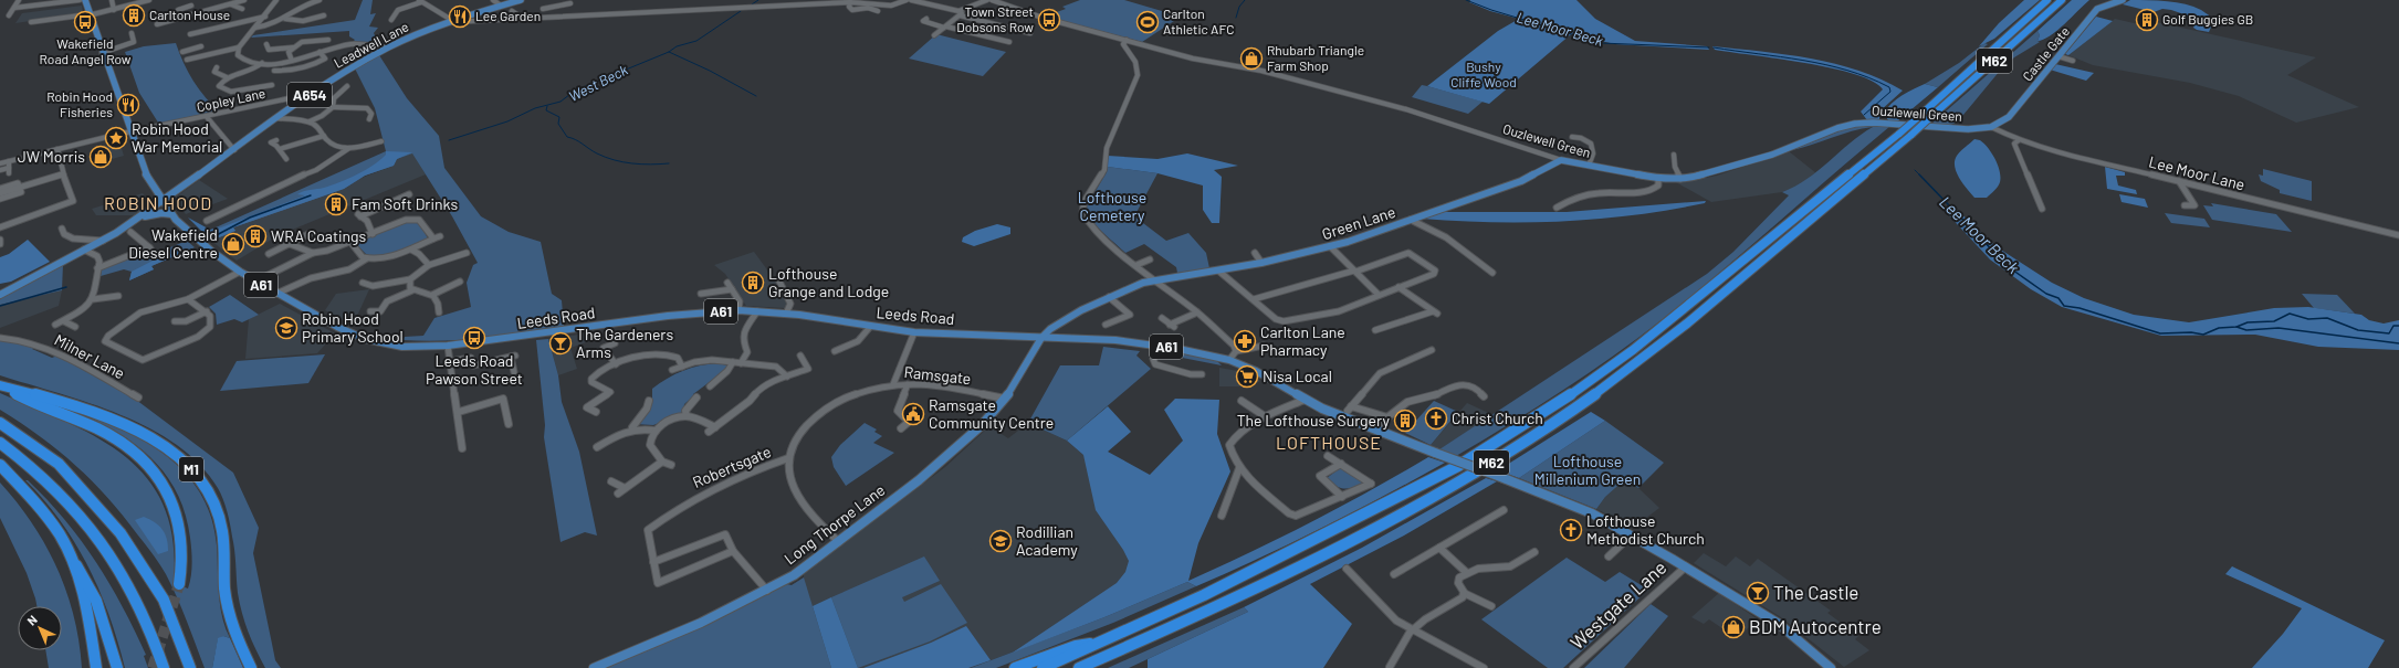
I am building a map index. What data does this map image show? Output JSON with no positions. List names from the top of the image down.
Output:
{
  "streets": {
    "highway": ["M62", "M1"],
    "main road": [
      "Leadwell Lane",
      "Castle Gate",
      "A654",
      "Ouzlewell Green",
      "Green Lane",
      "A61",
      "Leeds Road",
      "Long Thorpe Lane"
    ],
    "street": [
      "Copley Lane",
      "Lee Moor Lane",
      "Milner Lane",
      "Ramsgate",
      "Robertsgate",
      "Westgate Lane"
    ]
  },
  "crossings": [
    ["Leadwell Lane", "A654"],
    ["Leadwell Lane", "Copley Lane"],
    ["Leadwell Lane", "Leeds Road"],
    ["Castle Gate", "Ouzlewell Green"],
    ["Castle Gate", "Lee Moor Lane"],
    ["A654", "Leeds Road"],
    ["Copley Lane", "Leeds Road"],
    ["Ouzlewell Green", "Lee Moor Lane"],
    ["Ouzlewell Green", "Green Lane"],
    ["Green Lane", "Long Thorpe Lane"],
    ["A61", "Leeds Road"],
    ["Leeds Road", "Long Thorpe Lane"],
    ["Leeds Road", "Westgate Lane"],
    ["Ramsgate", "Robertsgate"],
    ["Ramsgate", "Long Thorpe Lane"]
  ],
  "districts": ["ROBIN HOOD", "LOFTHOUSE"],
  "water": ["Lee Moor Beck", "West Beck"],
  "parks": ["Bushy Cliffe Wood", "Lofthouse Cemetery", "Lofthouse Millenium Green"],
  "places": {
    "building": [
      "Carlton House",
      "Golf Buggies GB",
      "Fam Soft Drinks",
      "WRA Coatings",
      "Lofthouse Grange and Lodge",
      "The Lofthouse Surgery"
    ],
    "restaurant": ["Lee Garden", "Robin Hood Fisheries"],
    "bus stop": ["Town Street Dobsons Row", "Wakefield Road Angel Row", "Leeds Road Pawson Street"],
    "sports": ["Carlton Athletic AFC"],
    "shop": [
      "Rhubarb Triangle Farm Shop",
      "JW Morris",
      "Wakefield Diesel Centre",
      "BDM Autocentre"
    ],
    "place": ["Robin Hood War Memorial"],
    "school or university": ["Robin Hood Primary School", "Rodillian Academy"],
    "pharmacy": ["Carlton Lane Pharmacy"],
    "bar": ["The Gardeners Arms", "The Castle"],
    "supermarket": ["Nisa Local"],
    "public building": ["Ramsgate Community Centre"],
    "church": ["Christ Church", "Lofthouse Methodist Church"]
  },
  "north": "top left"
}
